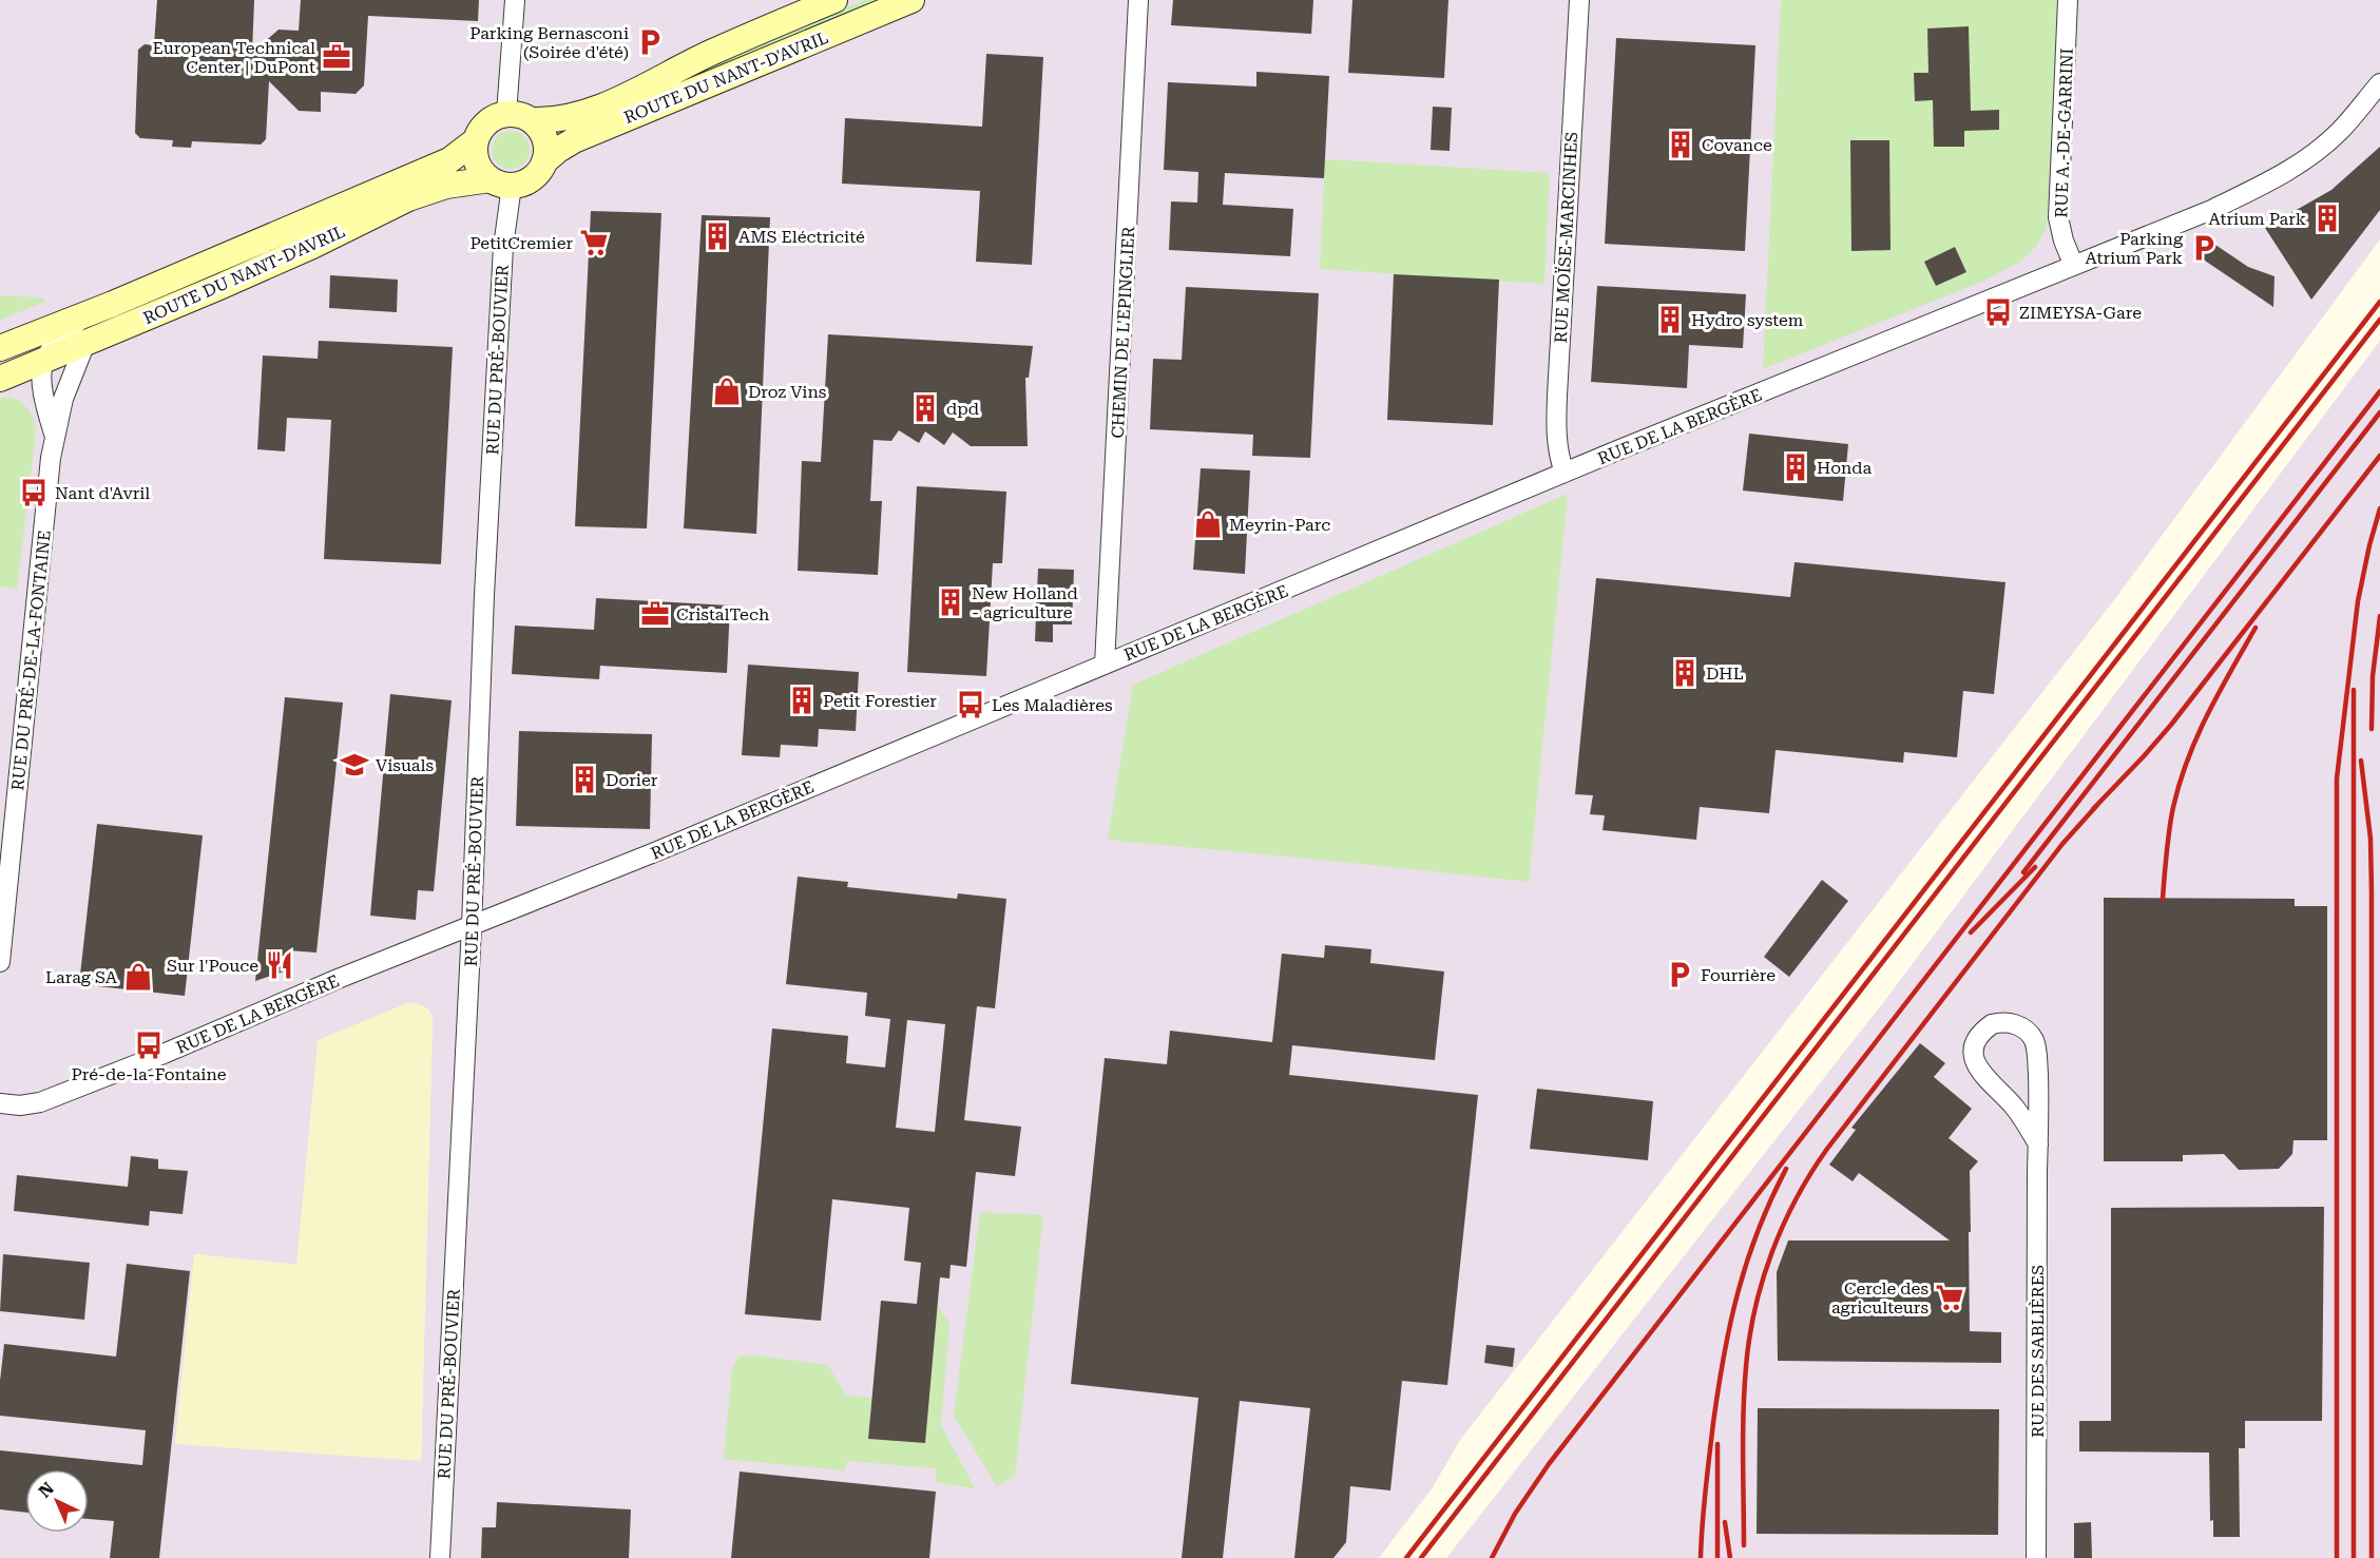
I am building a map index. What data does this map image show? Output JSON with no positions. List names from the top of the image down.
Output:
{
  "streets": {
    "main road": ["ROUTE DU NANT-D'AVRIL"],
    "street": [
      "RUE A.-DE-GARRINI",
      "RUE MOÏSE-MARCINHES",
      "CHEMIN DE L'EPINGLIER",
      "RUE DU PRÉ-BOUVIER",
      "RUE DE LA BERGÈRE",
      "RUE DU PRÉ-DE-LA-FONTAINE",
      "RUE DES SABLIÈRES"
    ]
  },
  "crossings": [
    ["ROUTE DU NANT-D'AVRIL", "RUE DU PRÉ-BOUVIER"],
    ["ROUTE DU NANT-D'AVRIL", "RUE DU PRÉ-DE-LA-FONTAINE"],
    ["RUE A.-DE-GARRINI", "RUE DE LA BERGÈRE"],
    ["RUE MOÏSE-MARCINHES", "RUE DE LA BERGÈRE"],
    ["CHEMIN DE L'EPINGLIER", "RUE DE LA BERGÈRE"],
    ["RUE DU PRÉ-BOUVIER", "RUE DE LA BERGÈRE"]
  ],
  "places": {
    "parking": ["Parking Bernasconi (Soirée d'été)", "Parking Atrium Park", "Fourrière"],
    "office": ["European Technical Center | DuPont", "CristalTech"],
    "building": [
      "Covance",
      "Atrium Park",
      "AMS Eléctricité",
      "Hydro system",
      "dpd",
      "Honda",
      "New Holland - agriculture",
      "DHL",
      "Petit Forestier",
      "Dorier"
    ],
    "supermarket": ["PetitCremier", "Cercle des agriculteurs"],
    "bus stop": [
      "ZIMEYSA-Gare",
      "Nant d'Avril",
      "Les Maladières",
      "Pré-de-la-Fontaine"
    ],
    "shop": ["Droz Vins", "Meyrin-Parc", "Larag SA"],
    "school or university": ["Visuals"],
    "restaurant": ["Sur l'Pouce"]
  },
  "north": "top left"
}
